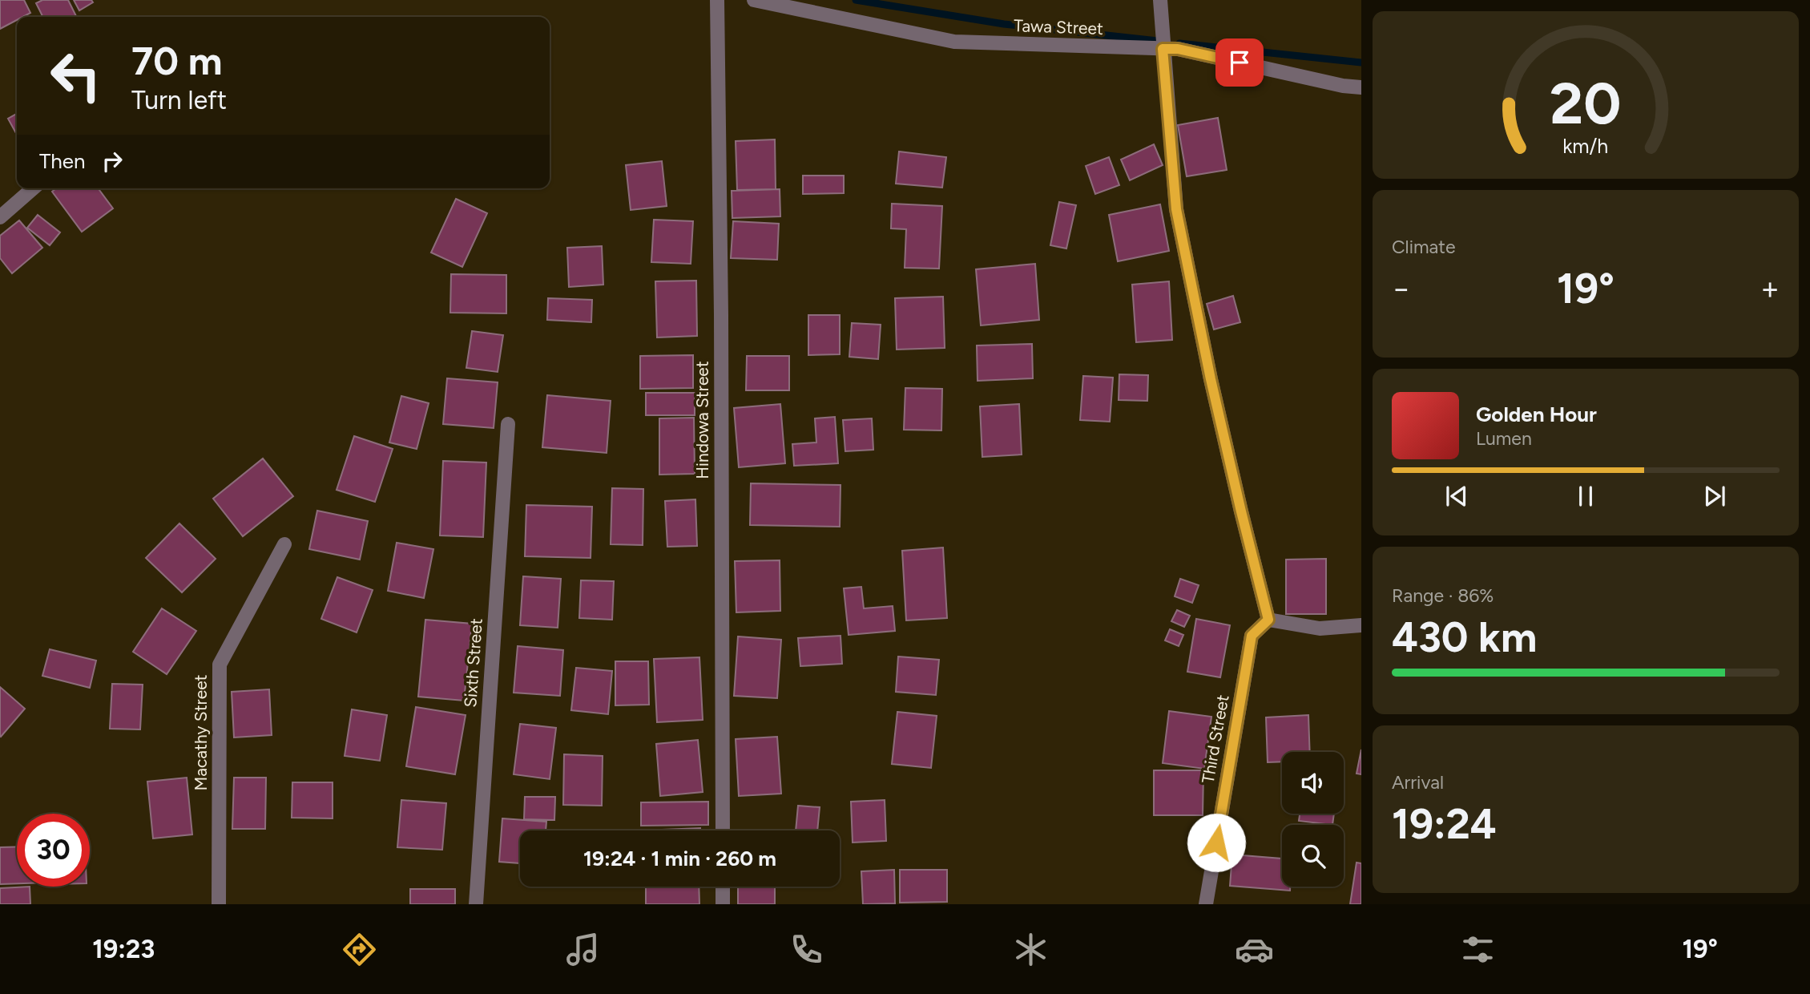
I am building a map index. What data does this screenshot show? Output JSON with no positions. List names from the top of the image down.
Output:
{
  "streets": {
    "street": [
      "Tawa Street",
      "Hindowa Street",
      "Sixth Street",
      "Macathy Street",
      "Third Street"
    ]
  },
  "page": {
    "turn": ["70 m", "Turn left"],
    "then": "Then",
    "tile": [
      "Climate",
      ["Range · 86%", "430 km"],
      ["Arrival", "19:24"]
    ],
    "heat": ["−", "19°", "+"],
    "song": ["Golden Hour", "Lumen"],
    "limit": "30",
    "trip": "19:24 · 1 min · 260 m",
    "tabs": ["19:23", "19°"],
    "gauge": ["20", "km/h"]
  }
}
